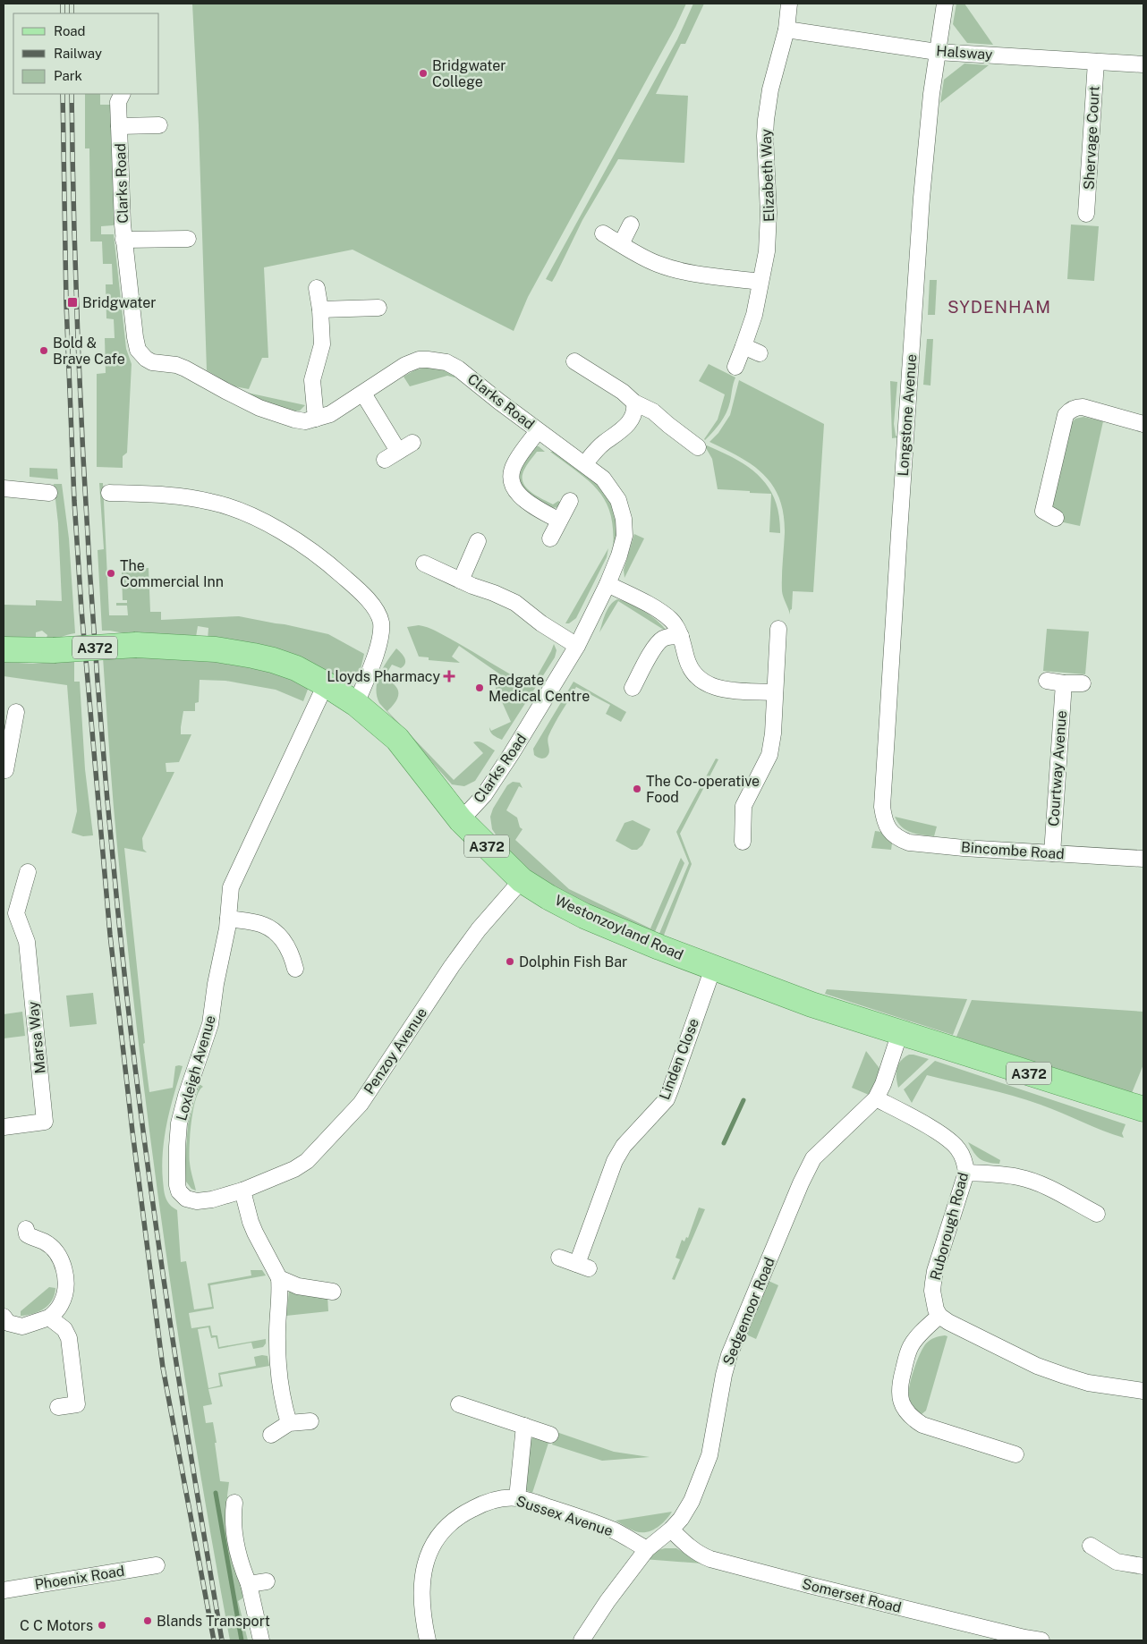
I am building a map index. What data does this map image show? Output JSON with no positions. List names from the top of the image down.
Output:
{
  "streets": {
    "main road": ["A372", "Westonzoyland Road"],
    "street": [
      "Halsway",
      "Shervage Court",
      "Elizabeth Way",
      "Clarks Road",
      "Longstone Avenue",
      "Courtway Avenue",
      "Bincombe Road",
      "Marsa Way",
      "Penzoy Avenue",
      "Linden Close",
      "Loxleigh Avenue",
      "Ruborough Road",
      "Sedgemoor Road",
      "Sussex Avenue",
      "Phoenix Road",
      "Somerset Road"
    ]
  },
  "crossings": [
    ["Halsway", "Shervage Court"],
    ["Halsway", "Elizabeth Way"],
    ["Halsway", "Longstone Avenue"],
    ["Clarks Road", "Westonzoyland Road"],
    ["Longstone Avenue", "Bincombe Road"],
    ["Courtway Avenue", "Bincombe Road"],
    ["Westonzoyland Road", "Penzoy Avenue"],
    ["Westonzoyland Road", "Linden Close"],
    ["Westonzoyland Road", "Loxleigh Avenue"],
    ["Westonzoyland Road", "Sedgemoor Road"],
    ["Penzoy Avenue", "Loxleigh Avenue"],
    ["Ruborough Road", "Sedgemoor Road"],
    ["Sedgemoor Road", "Sussex Avenue"],
    ["Sedgemoor Road", "Somerset Road"]
  ],
  "districts": ["SYDENHAM"],
  "places": {
    "other": [
      "Bridgwater College",
      "Bold & Brave Cafe",
      "The Commercial Inn",
      "Redgate Medical Centre",
      "The Co-operative Food",
      "Dolphin Fish Bar",
      "Blands Transport",
      "C C Motors"
    ],
    "transit": ["Bridgwater"],
    "health": ["Lloyds Pharmacy"]
  },
  "legend": ["Road", "Railway", "Park"]
}
